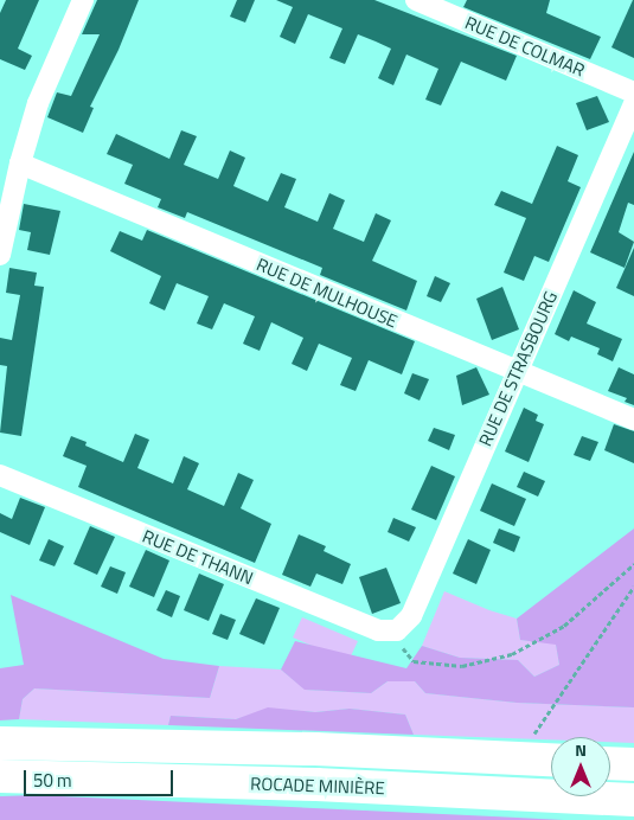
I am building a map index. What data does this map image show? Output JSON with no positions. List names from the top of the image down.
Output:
{
  "streets": {
    "highway": ["ROCADE MINIÈRE"],
    "street": [
      "RUE DE COLMAR",
      "RUE DE MULHOUSE",
      "RUE DE STRASBOURG",
      "RUE DE THANN"
    ]
  },
  "crossings": [
    ["RUE DE MULHOUSE", "RUE DE STRASBOURG"],
    ["RUE DE STRASBOURG", "RUE DE THANN"]
  ],
  "scale_bar": "50 m",
  "north": "top"
}
